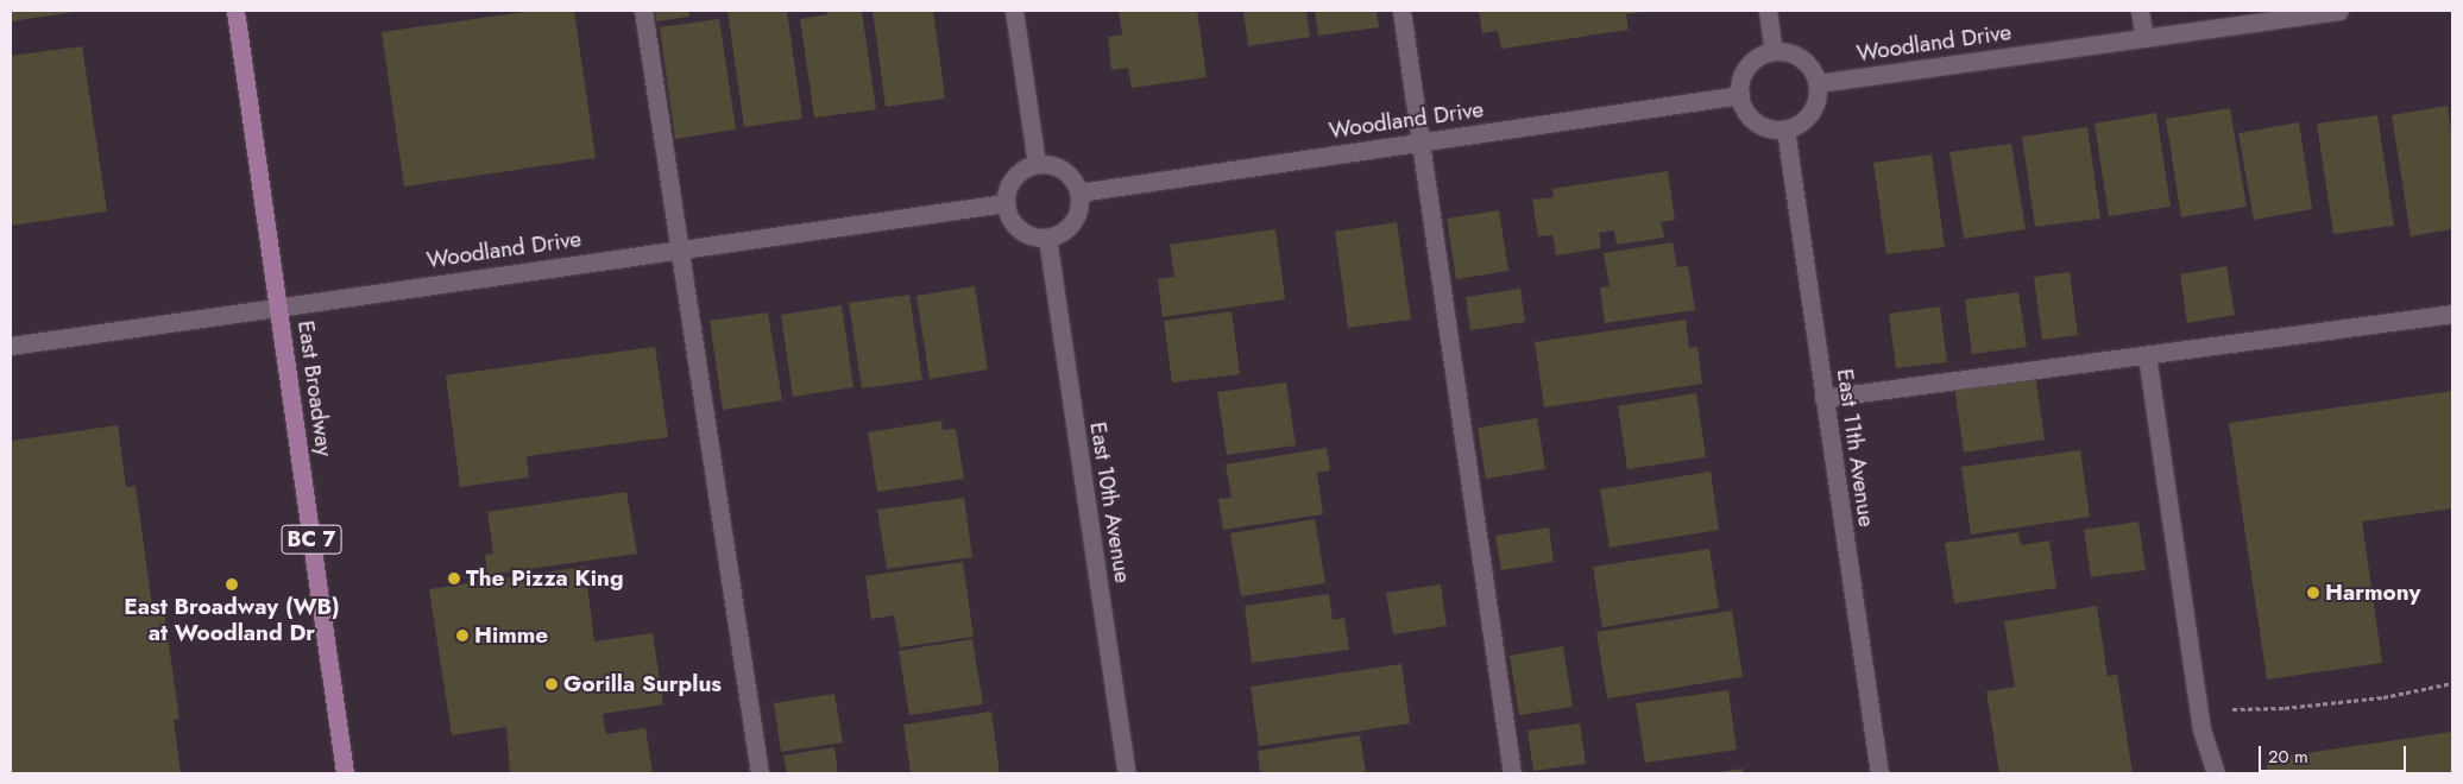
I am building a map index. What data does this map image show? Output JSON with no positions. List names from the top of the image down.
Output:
{
  "streets": {
    "main road": ["East Broadway", "BC 7"],
    "street": ["Woodland Drive", "East 11th Avenue", "East 10th Avenue"]
  },
  "crossings": [
    ["Woodland Drive", "East Broadway"],
    ["Woodland Drive", "East 11th Avenue"],
    ["Woodland Drive", "East 10th Avenue"]
  ],
  "places": [
    "The Pizza King",
    "East Broadway (WB) at Woodland Dr",
    "Harmony",
    "Himme",
    "Gorilla Surplus"
  ],
  "scale_bar": "20 m"
}
